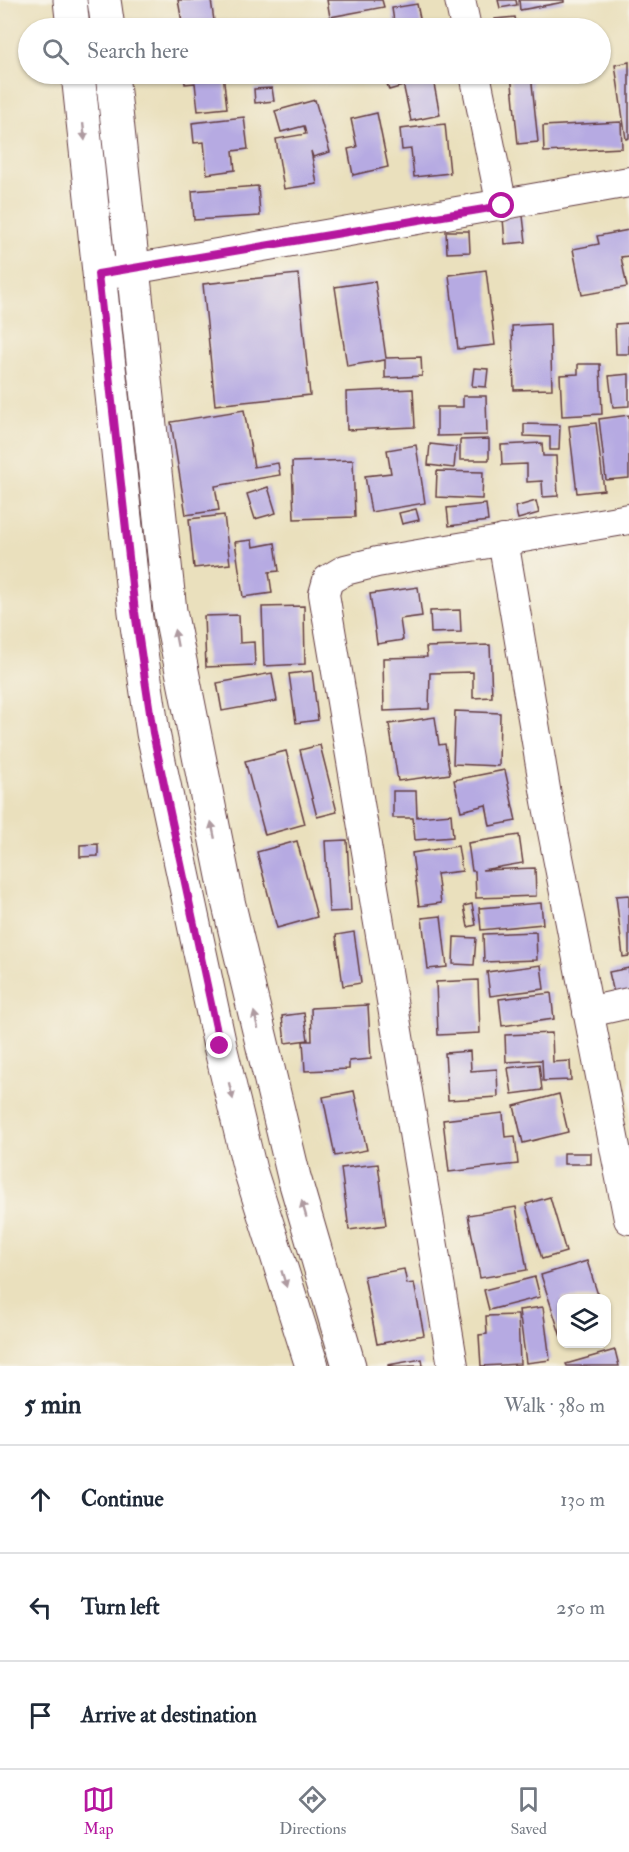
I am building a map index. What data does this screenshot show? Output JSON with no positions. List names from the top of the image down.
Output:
{
  "page": {
    "search": "Search here",
    "heading": ["5 min", "Walk · 380 m"],
    "list": [
      ["Continue", "130 m"],
      ["Turn left", "250 m"],
      "Arrive at destination"
    ],
    "nav": ["Map", "Directions", "Saved"]
  }
}
